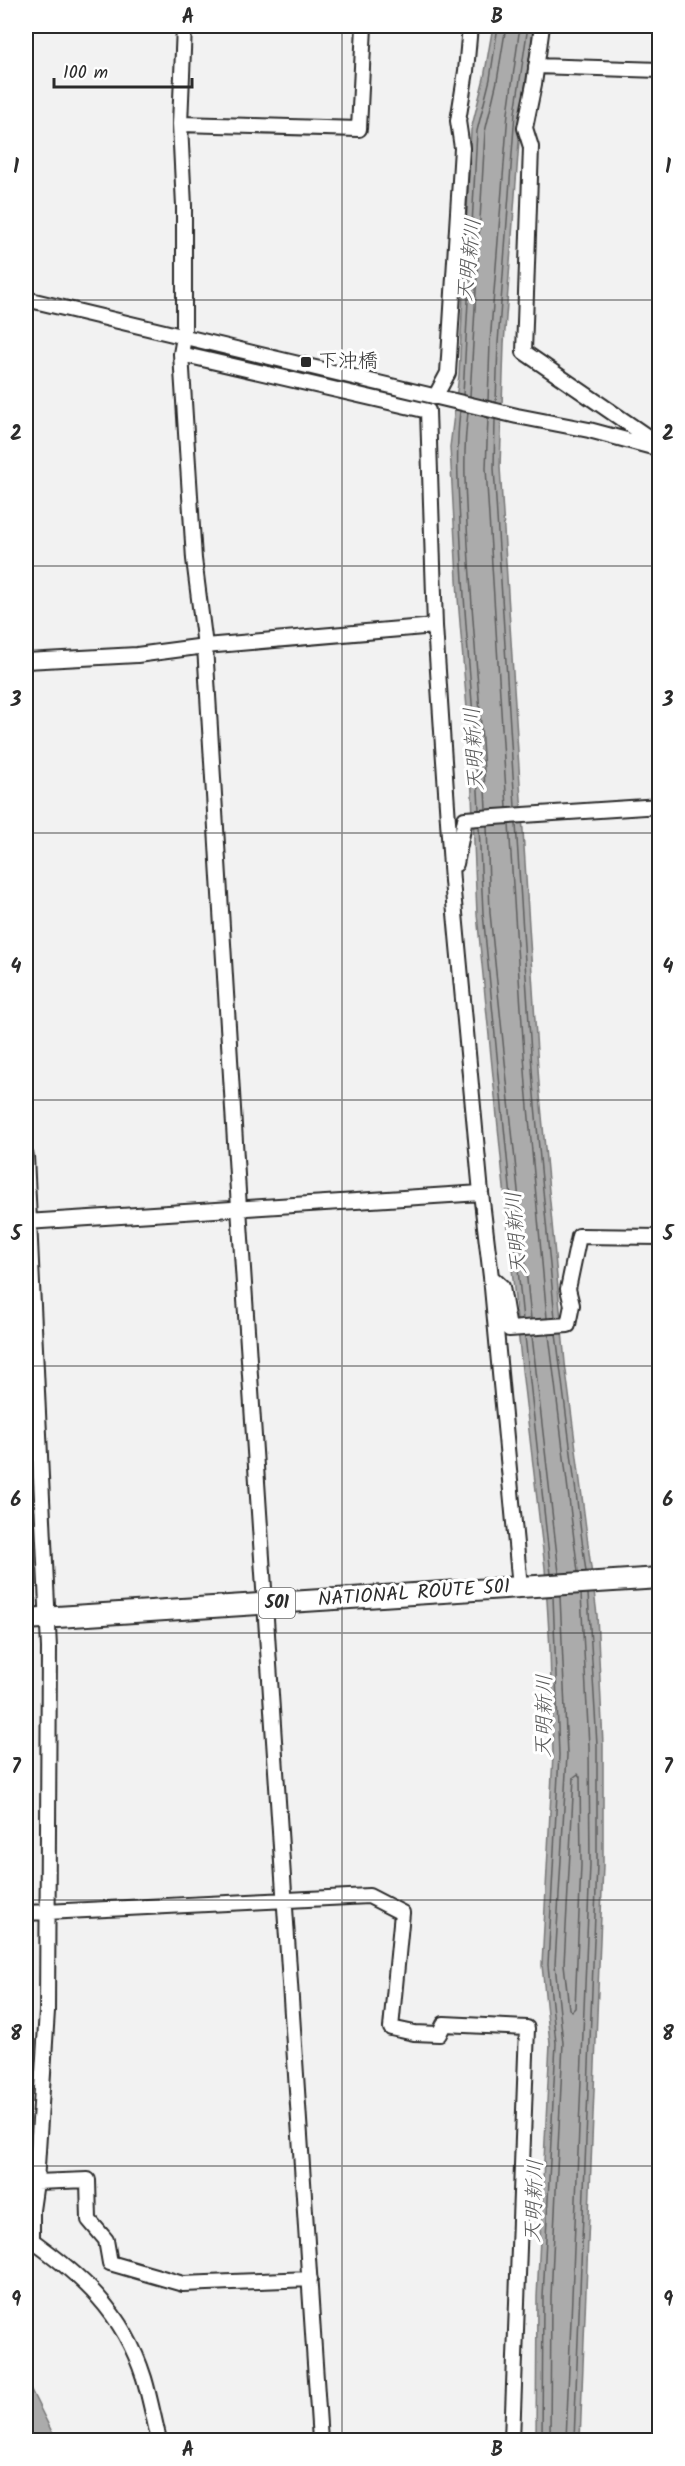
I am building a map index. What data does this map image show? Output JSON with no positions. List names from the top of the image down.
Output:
{
  "streets": {
    "highway": ["NATIONAL ROUTE 501", "501"]
  },
  "water": ["天明新川"],
  "places": {
    "transit": ["下沖橋"]
  },
  "scale_bar": "100 m",
  "grid": {
    "columns": ["A", "B"],
    "rows": [
      "1",
      "2",
      "3",
      "4",
      "5",
      "6",
      "7",
      "8",
      "9"
    ]
  }
}
